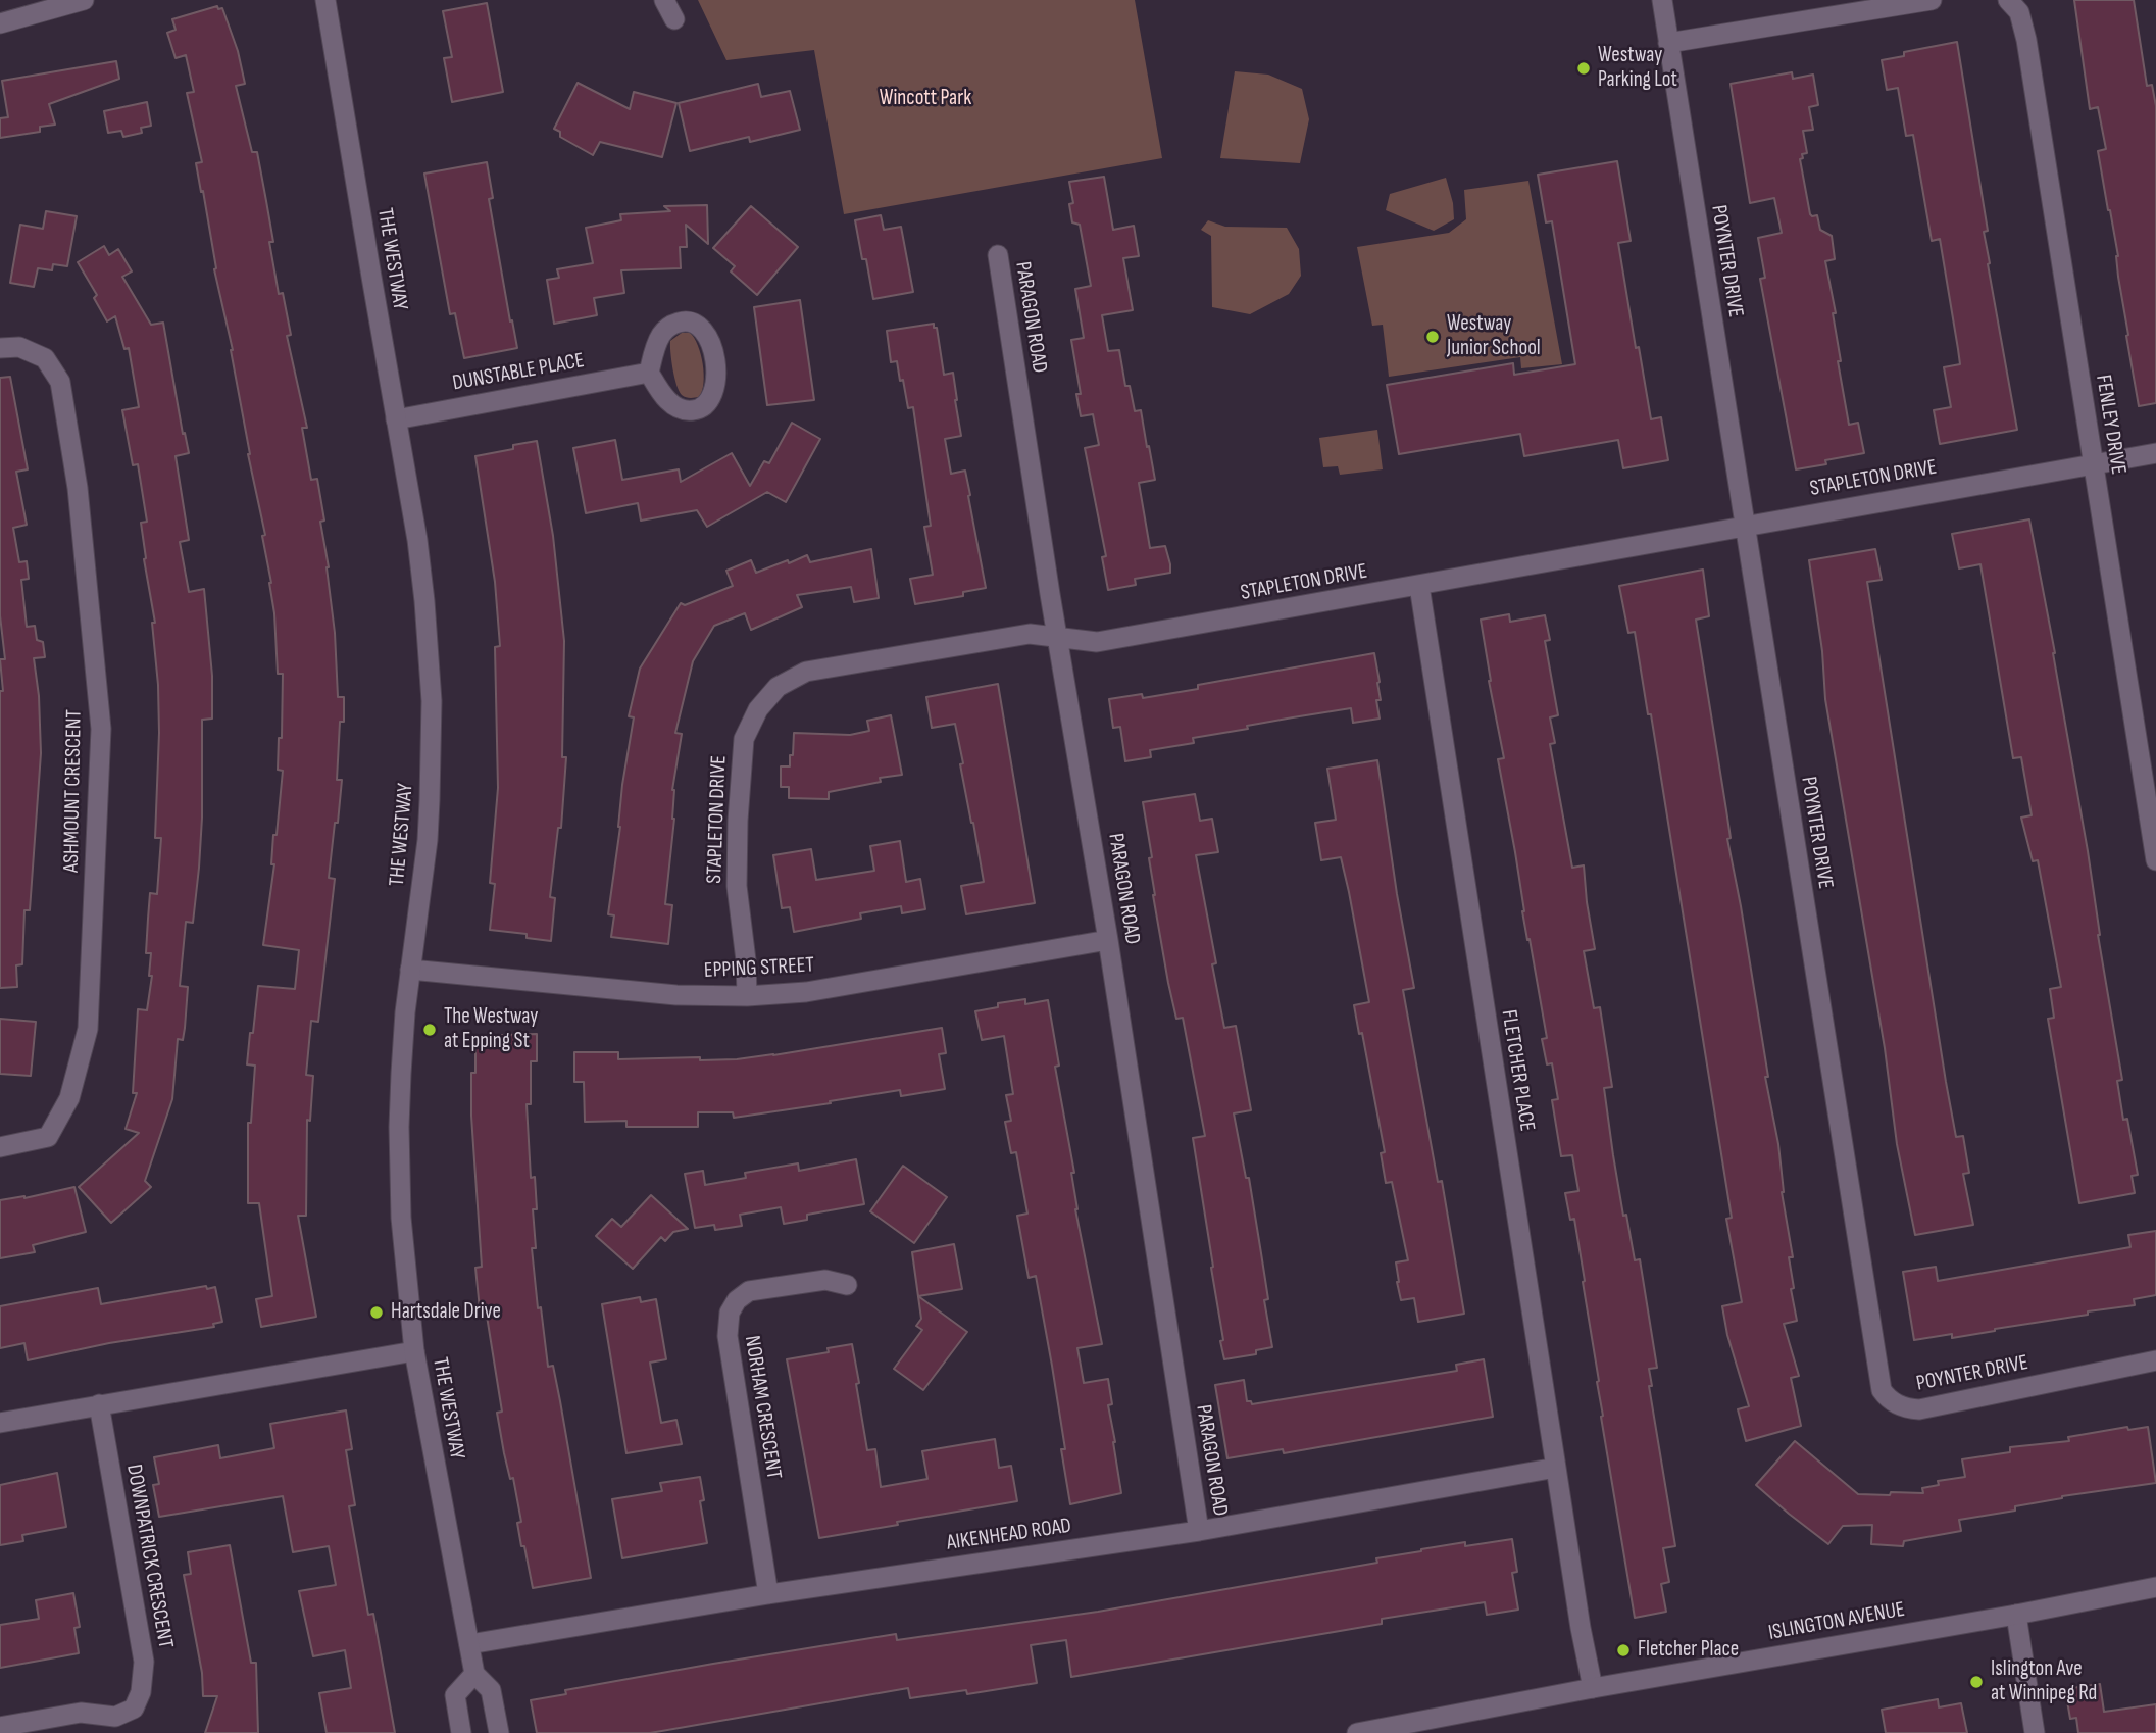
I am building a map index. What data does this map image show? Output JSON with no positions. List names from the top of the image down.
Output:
{
  "streets": {
    "street": [
      "THE WESTWAY",
      "POYNTER DRIVE",
      "PARAGON ROAD",
      "DUNSTABLE PLACE",
      "FENLEY DRIVE",
      "STAPLETON DRIVE",
      "ASHMOUNT CRESCENT",
      "EPPING STREET",
      "FLETCHER PLACE",
      "NORHAM CRESCENT",
      "AIKENHEAD ROAD",
      "DOWNPATRICK CRESCENT",
      "ISLINGTON AVENUE"
    ]
  },
  "crossings": [
    ["THE WESTWAY", "DUNSTABLE PLACE"],
    ["THE WESTWAY", "EPPING STREET"],
    ["THE WESTWAY", "AIKENHEAD ROAD"],
    ["POYNTER DRIVE", "STAPLETON DRIVE"],
    ["PARAGON ROAD", "STAPLETON DRIVE"],
    ["PARAGON ROAD", "EPPING STREET"],
    ["PARAGON ROAD", "AIKENHEAD ROAD"],
    ["FENLEY DRIVE", "STAPLETON DRIVE"],
    ["STAPLETON DRIVE", "EPPING STREET"],
    ["STAPLETON DRIVE", "FLETCHER PLACE"],
    ["FLETCHER PLACE", "AIKENHEAD ROAD"],
    ["FLETCHER PLACE", "ISLINGTON AVENUE"],
    ["NORHAM CRESCENT", "AIKENHEAD ROAD"]
  ],
  "parks": ["Wincott Park"],
  "places": [
    "Westway Parking Lot",
    "Westway Junior School",
    "The Westway at Epping St",
    "Hartsdale Drive",
    "Fletcher Place",
    "Islington Ave at Winnipeg Rd"
  ]
}
